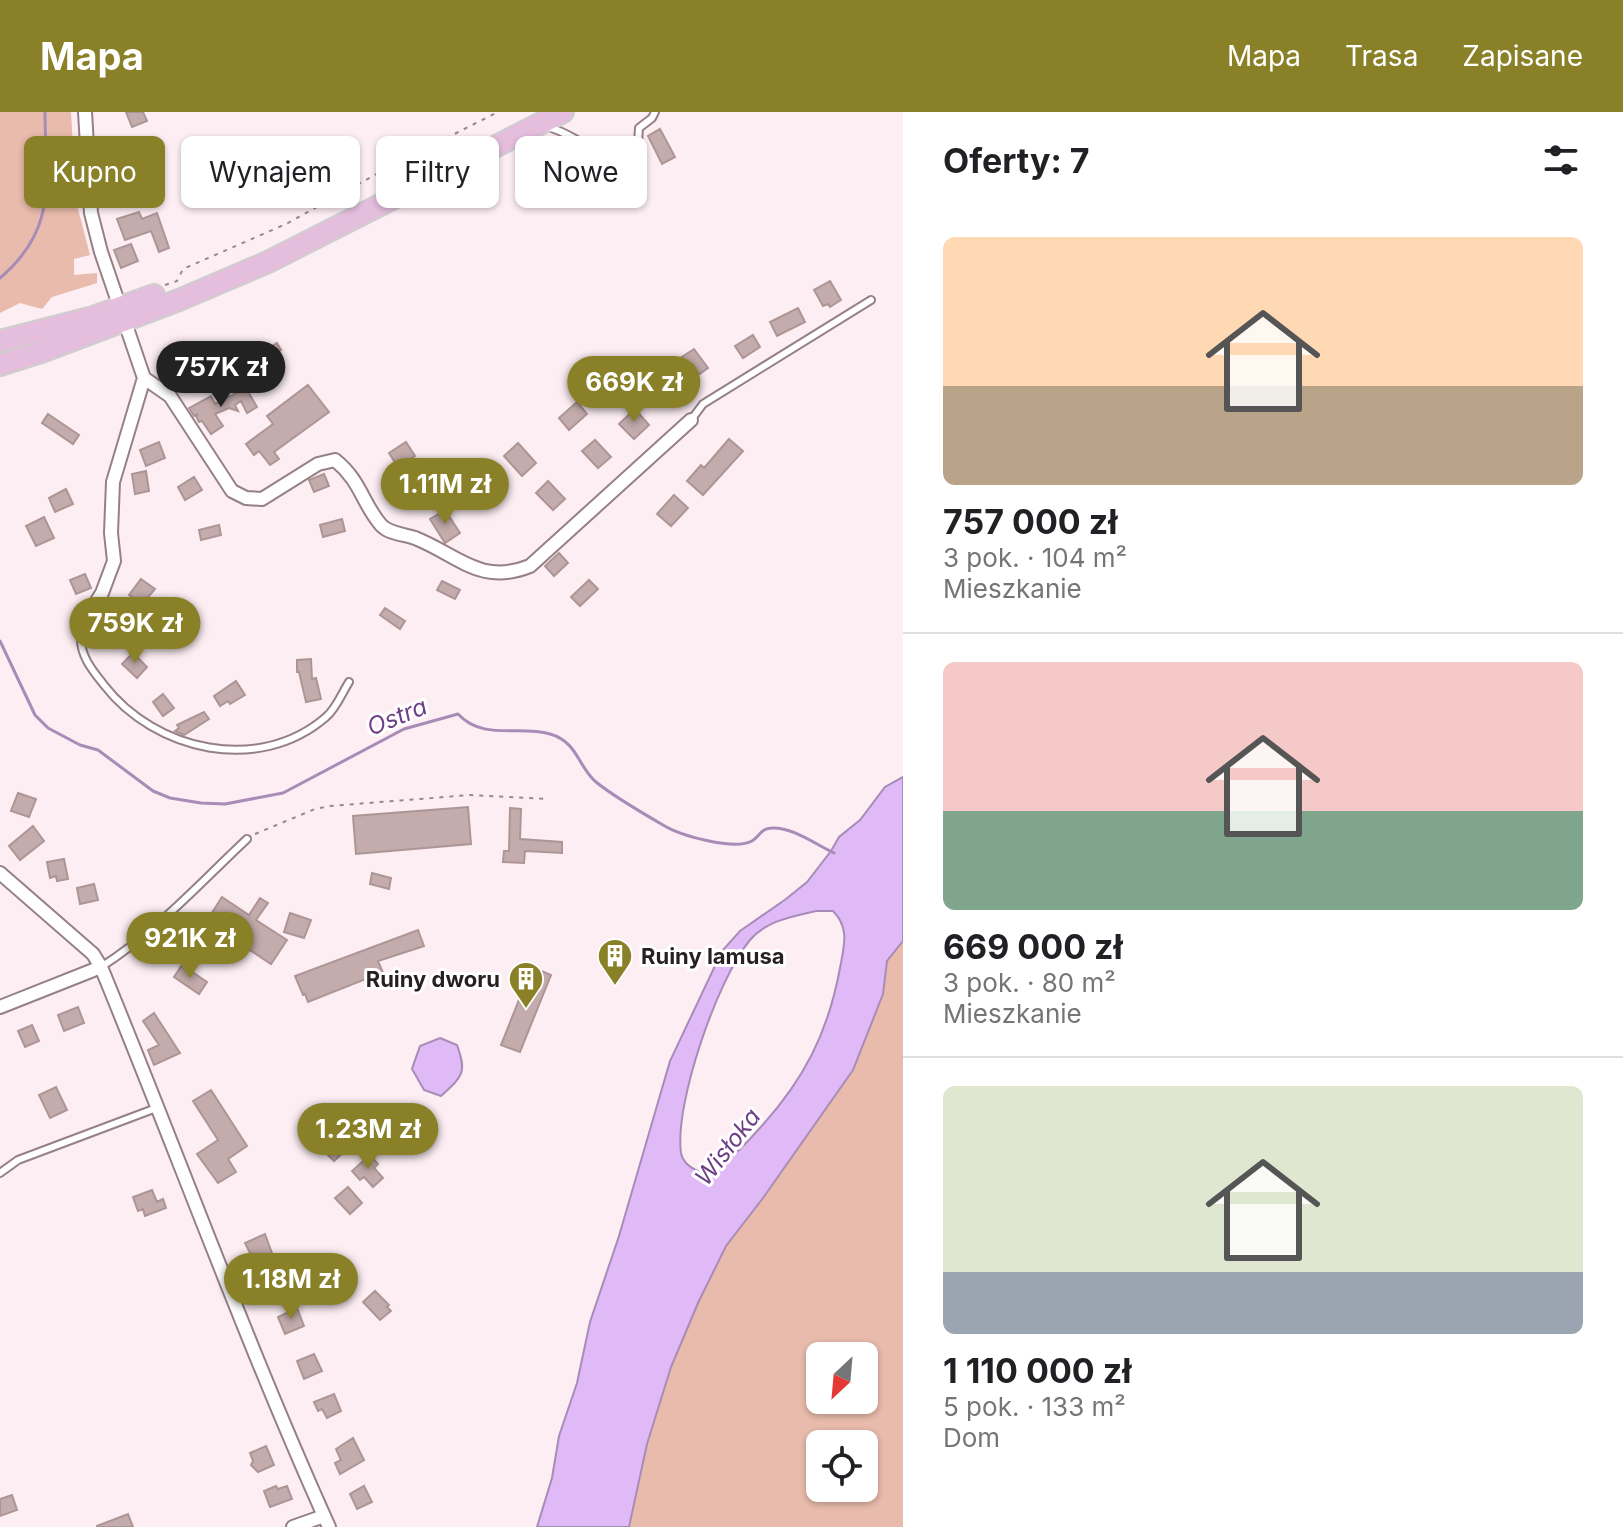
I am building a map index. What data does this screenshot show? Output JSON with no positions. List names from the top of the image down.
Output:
{
  "water": ["Ostra", "Wisłoka"],
  "places": {
    "building": ["Ruiny lamusa", "Ruiny dworu"]
  },
  "north": "bottom left",
  "page": {
    "header": "Mapa",
    "nav": ["Mapa", "Trasa", "Zapisane"],
    "heading": "Oferty: 7",
    "chip": [
      "Kupno",
      "Wynajem",
      "Filtry",
      "Nowe"
    ],
    "list": [
      {
        "name": "757 000 zł",
        "note": "3 pok. · 104 m² · Mieszkanie"
      },
      {
        "name": "669 000 zł",
        "note": "3 pok. · 80 m² · Mieszkanie"
      },
      {
        "name": "1 110 000 zł",
        "note": "5 pok. · 133 m² · Dom"
      }
    ],
    "price": [
      "757K zł",
      "669K zł",
      "1.11M zł",
      "759K zł",
      "921K zł",
      "1.23M zł",
      "1.18M zł"
    ]
  }
}
